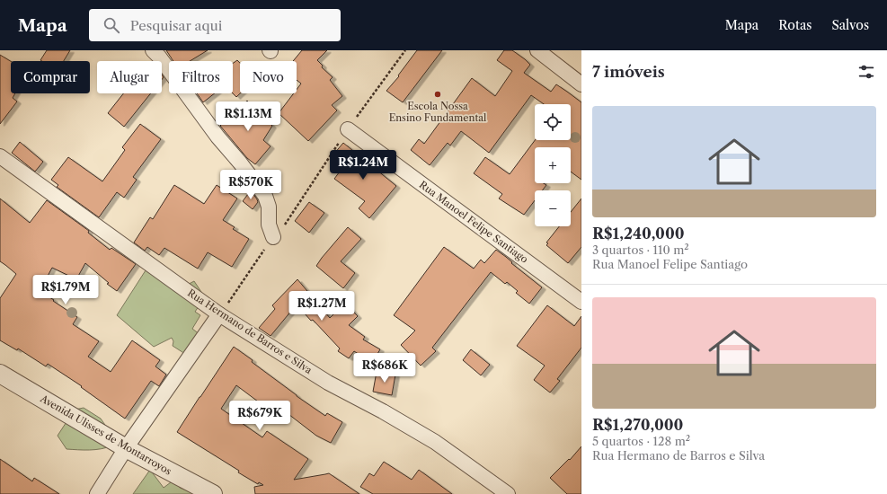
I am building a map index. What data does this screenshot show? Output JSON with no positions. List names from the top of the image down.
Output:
{
  "streets": {
    "street": ["Rua Manoel Felipe Santiago", "Rua Hermano de Barros e Silva", "Avenida Ulisses de Montarroyos"]
  },
  "places": ["Escola Nossa Ensino Fundamental"],
  "page": {
    "header": "Mapa",
    "search": "Pesquisar aqui",
    "nav": ["Mapa", "Rotas", "Salvos"],
    "heading": "7 imóveis",
    "chip": [
      "Comprar",
      "Alugar",
      "Filtros",
      "Novo"
    ],
    "list": [
      {
        "name": "R$1,240,000",
        "note": "3 quartos · 110 m² · Rua Manoel Felipe Santiago"
      },
      {
        "name": "R$1,270,000",
        "note": "5 quartos · 128 m² · Rua Hermano de Barros e Silva"
      }
    ],
    "price": [
      "R$1.13M",
      "R$1.24M",
      "R$570K",
      "R$1.79M",
      "R$1.27M",
      "R$686K",
      "R$679K"
    ],
    "map_buttons": ["+", "−"]
  }
}
